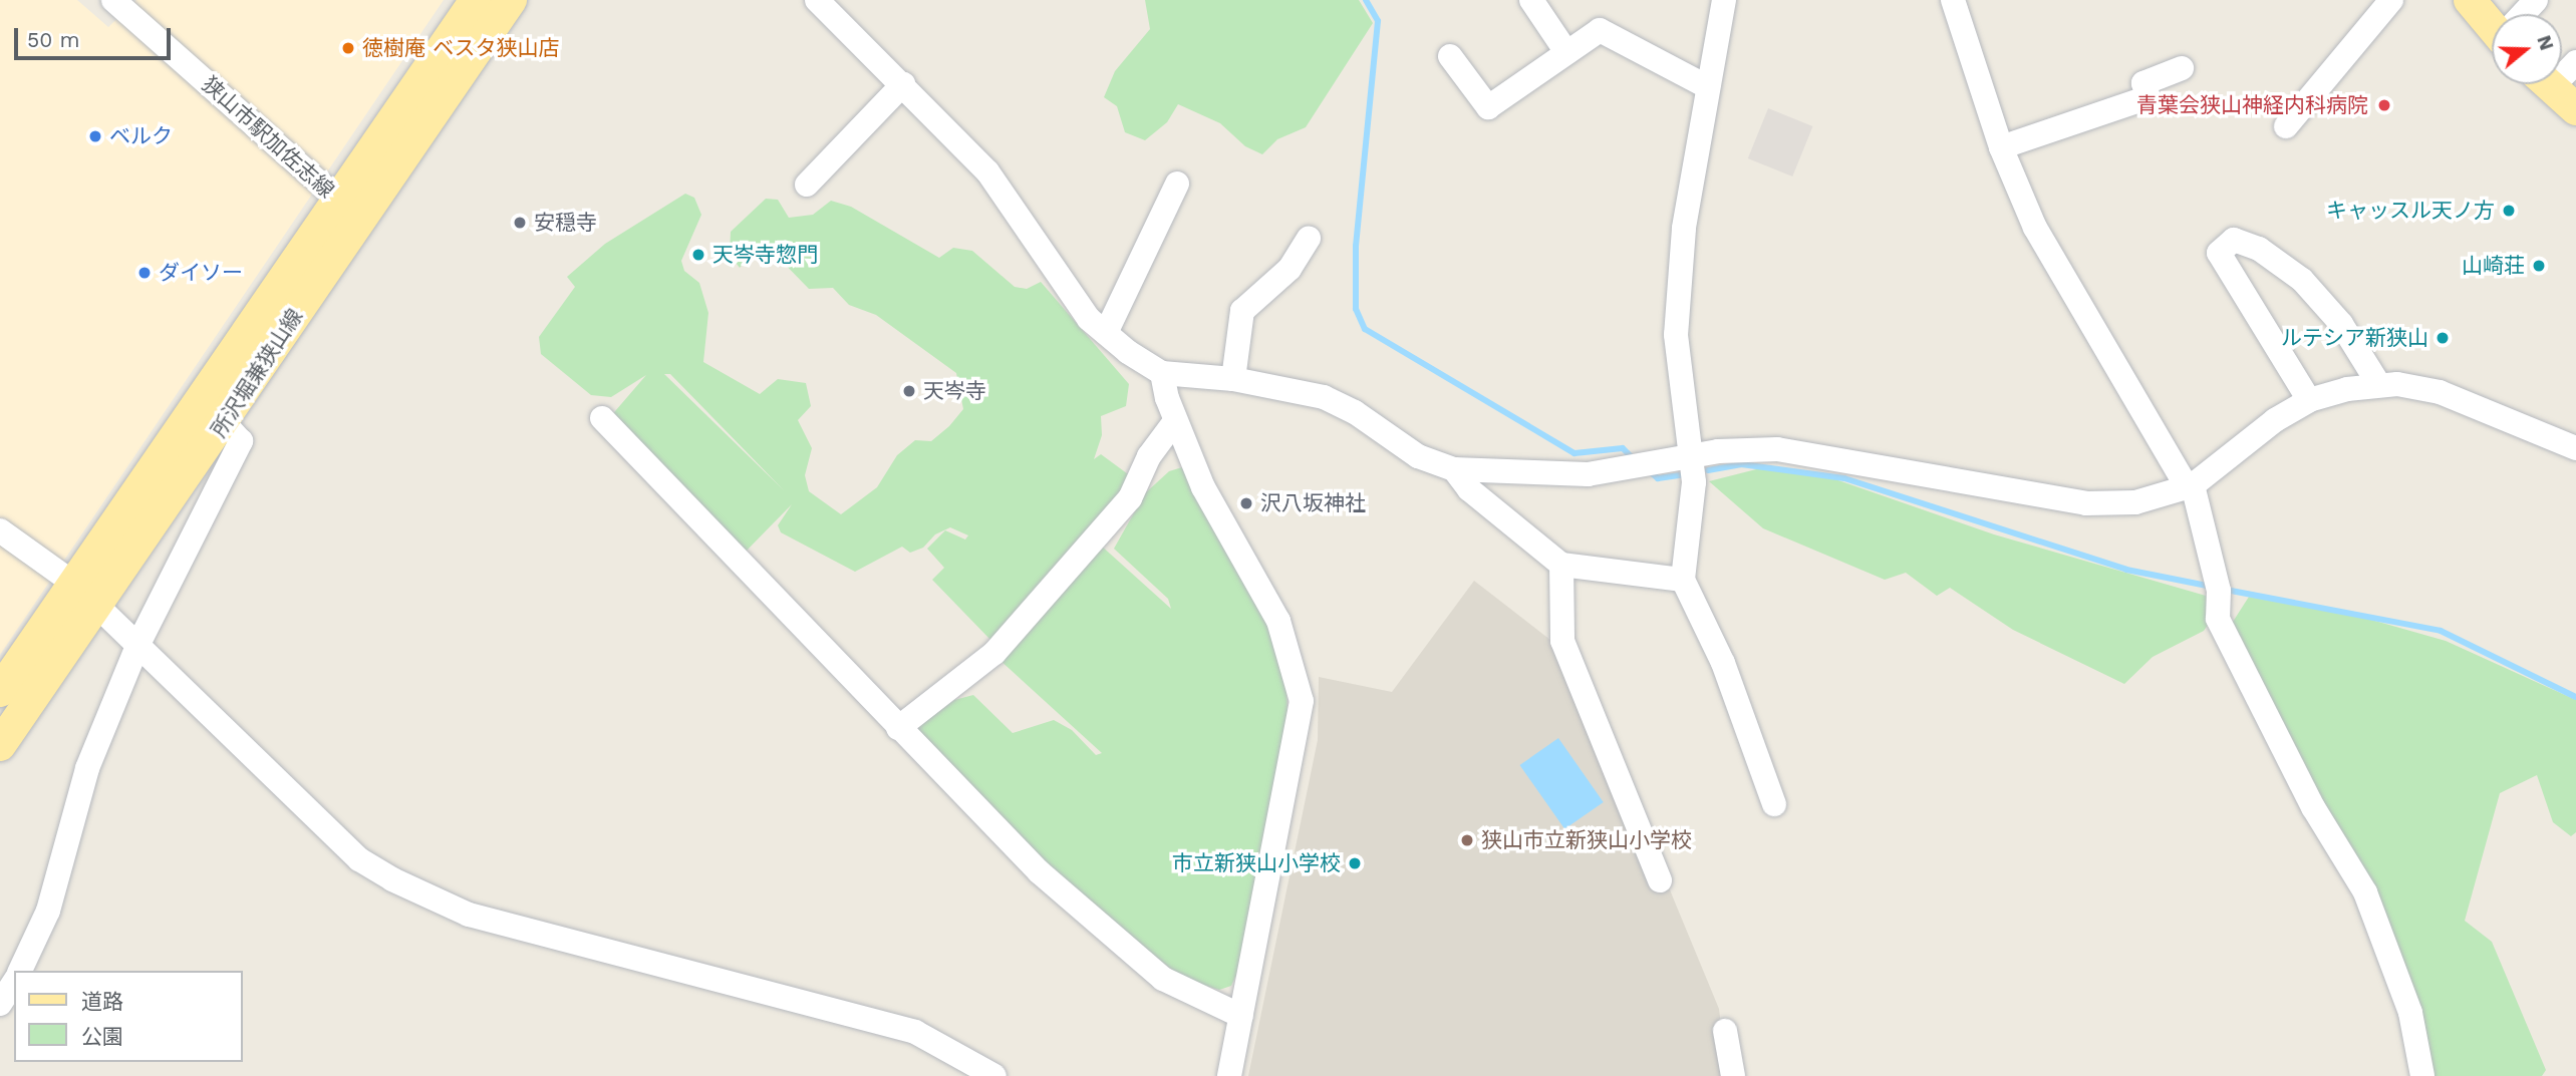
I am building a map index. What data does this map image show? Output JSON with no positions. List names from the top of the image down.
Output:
{
  "streets": {
    "main road": ["所沢堀兼狭山線"],
    "street": ["狭山市駅加佐志線"]
  },
  "crossings": [
    ["狭山市駅加佐志線", "所沢堀兼狭山線"]
  ],
  "places": [
    "徳樹庵 ベスタ狭山店",
    "青葉会狭山神経内科病院",
    "ベルク",
    "キャッスル天ノ方",
    "安穏寺",
    "天岑寺惣門",
    "山崎荘",
    "ダイソー",
    "ルテシア新狭山",
    "天岑寺",
    "沢八坂神社",
    "狭山市立新狭山小学校",
    "市立新狭山小学校"
  ],
  "legend": ["道路", "公園"],
  "scale_bar": "50 m",
  "north": "right"
}
